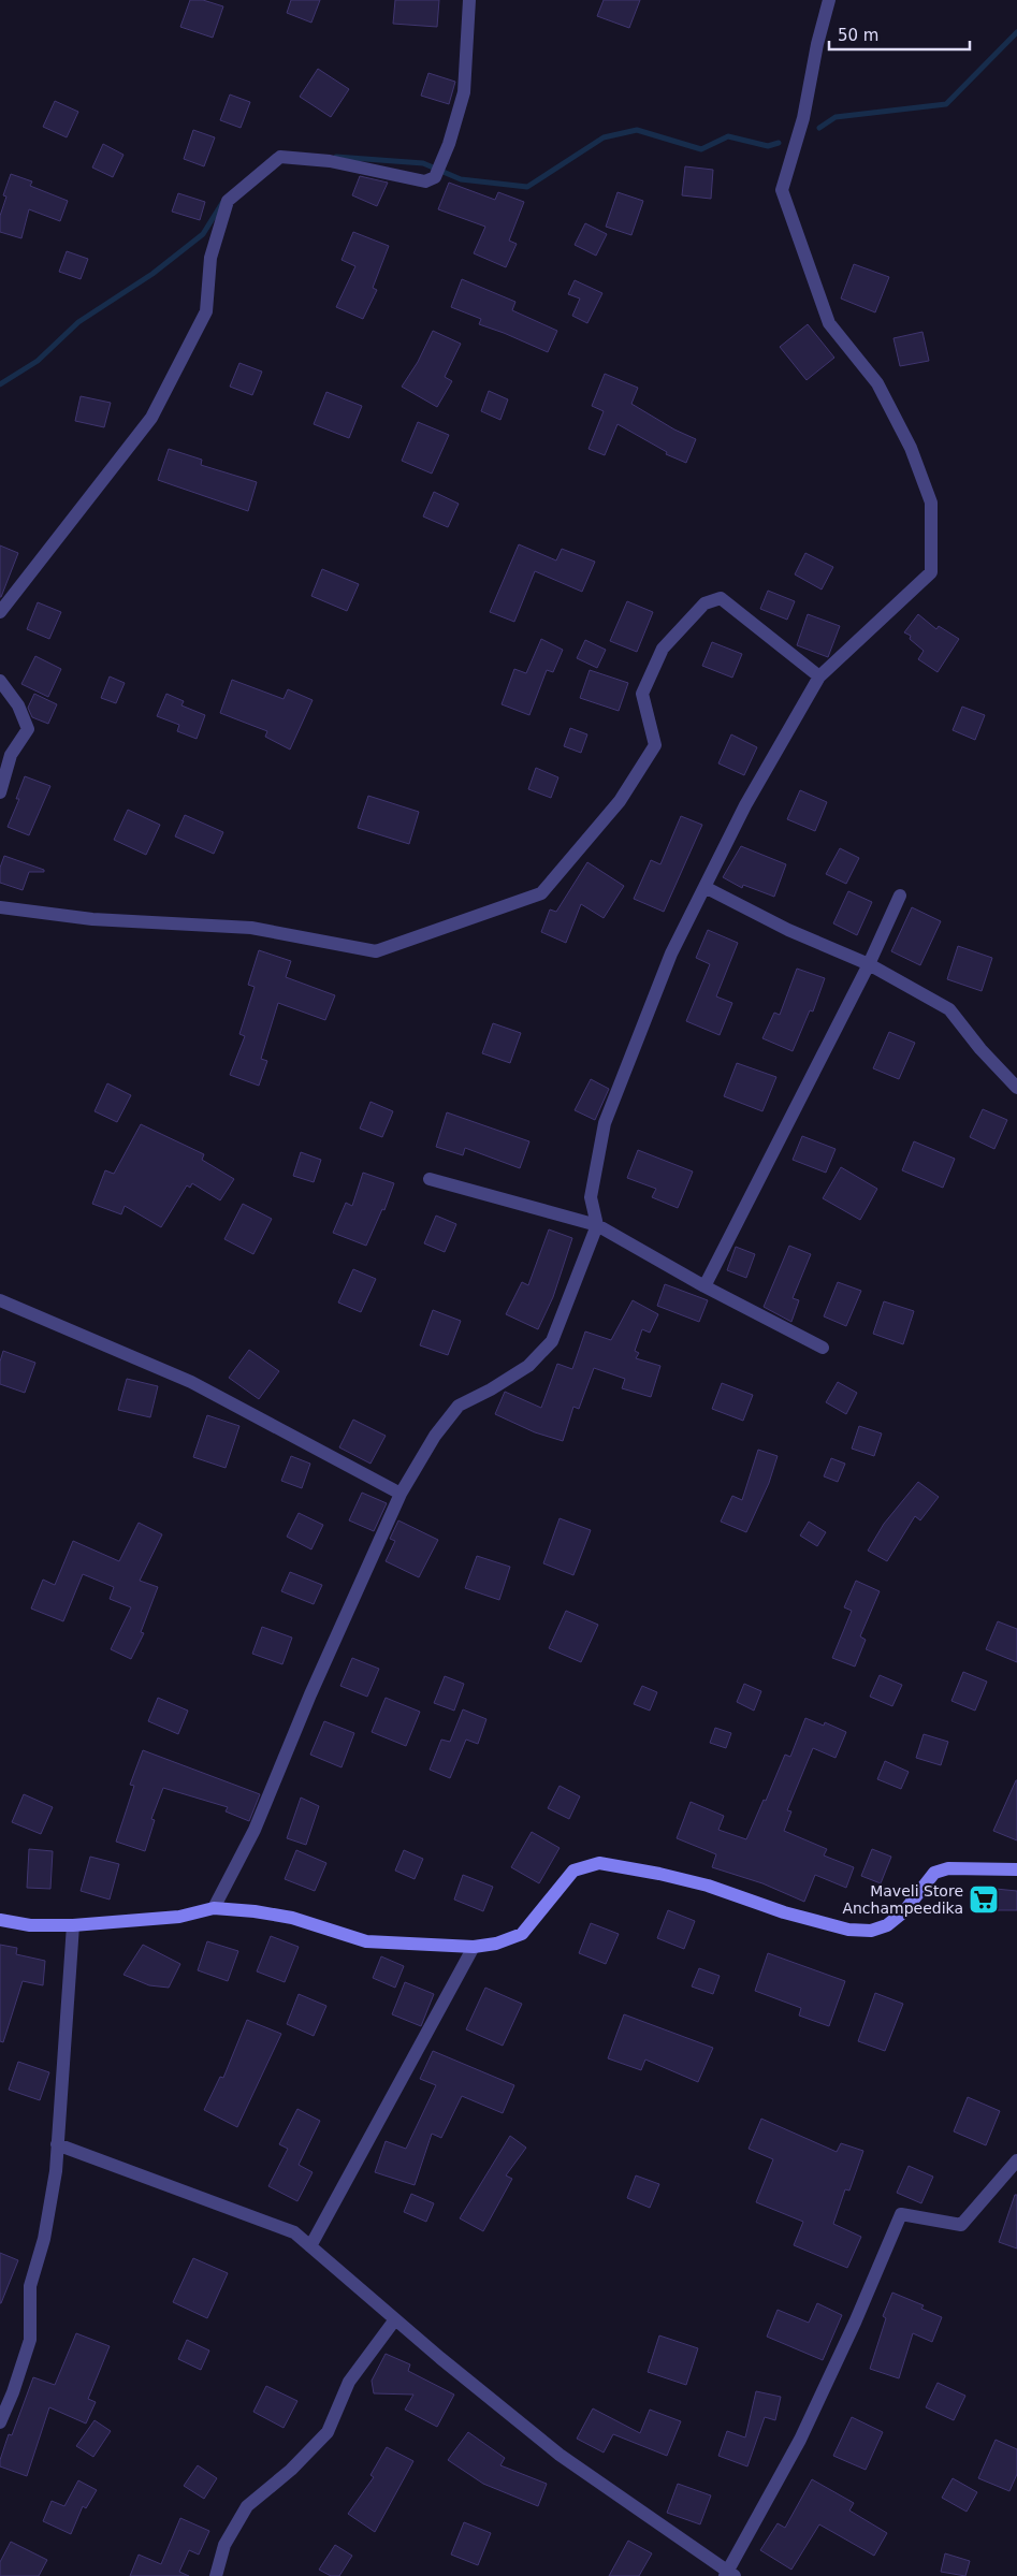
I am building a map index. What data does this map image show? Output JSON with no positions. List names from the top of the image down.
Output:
{
  "places": {
    "supermarket": ["Maveli Store Anchampeedika"]
  },
  "scale_bar": "50 m"
}
